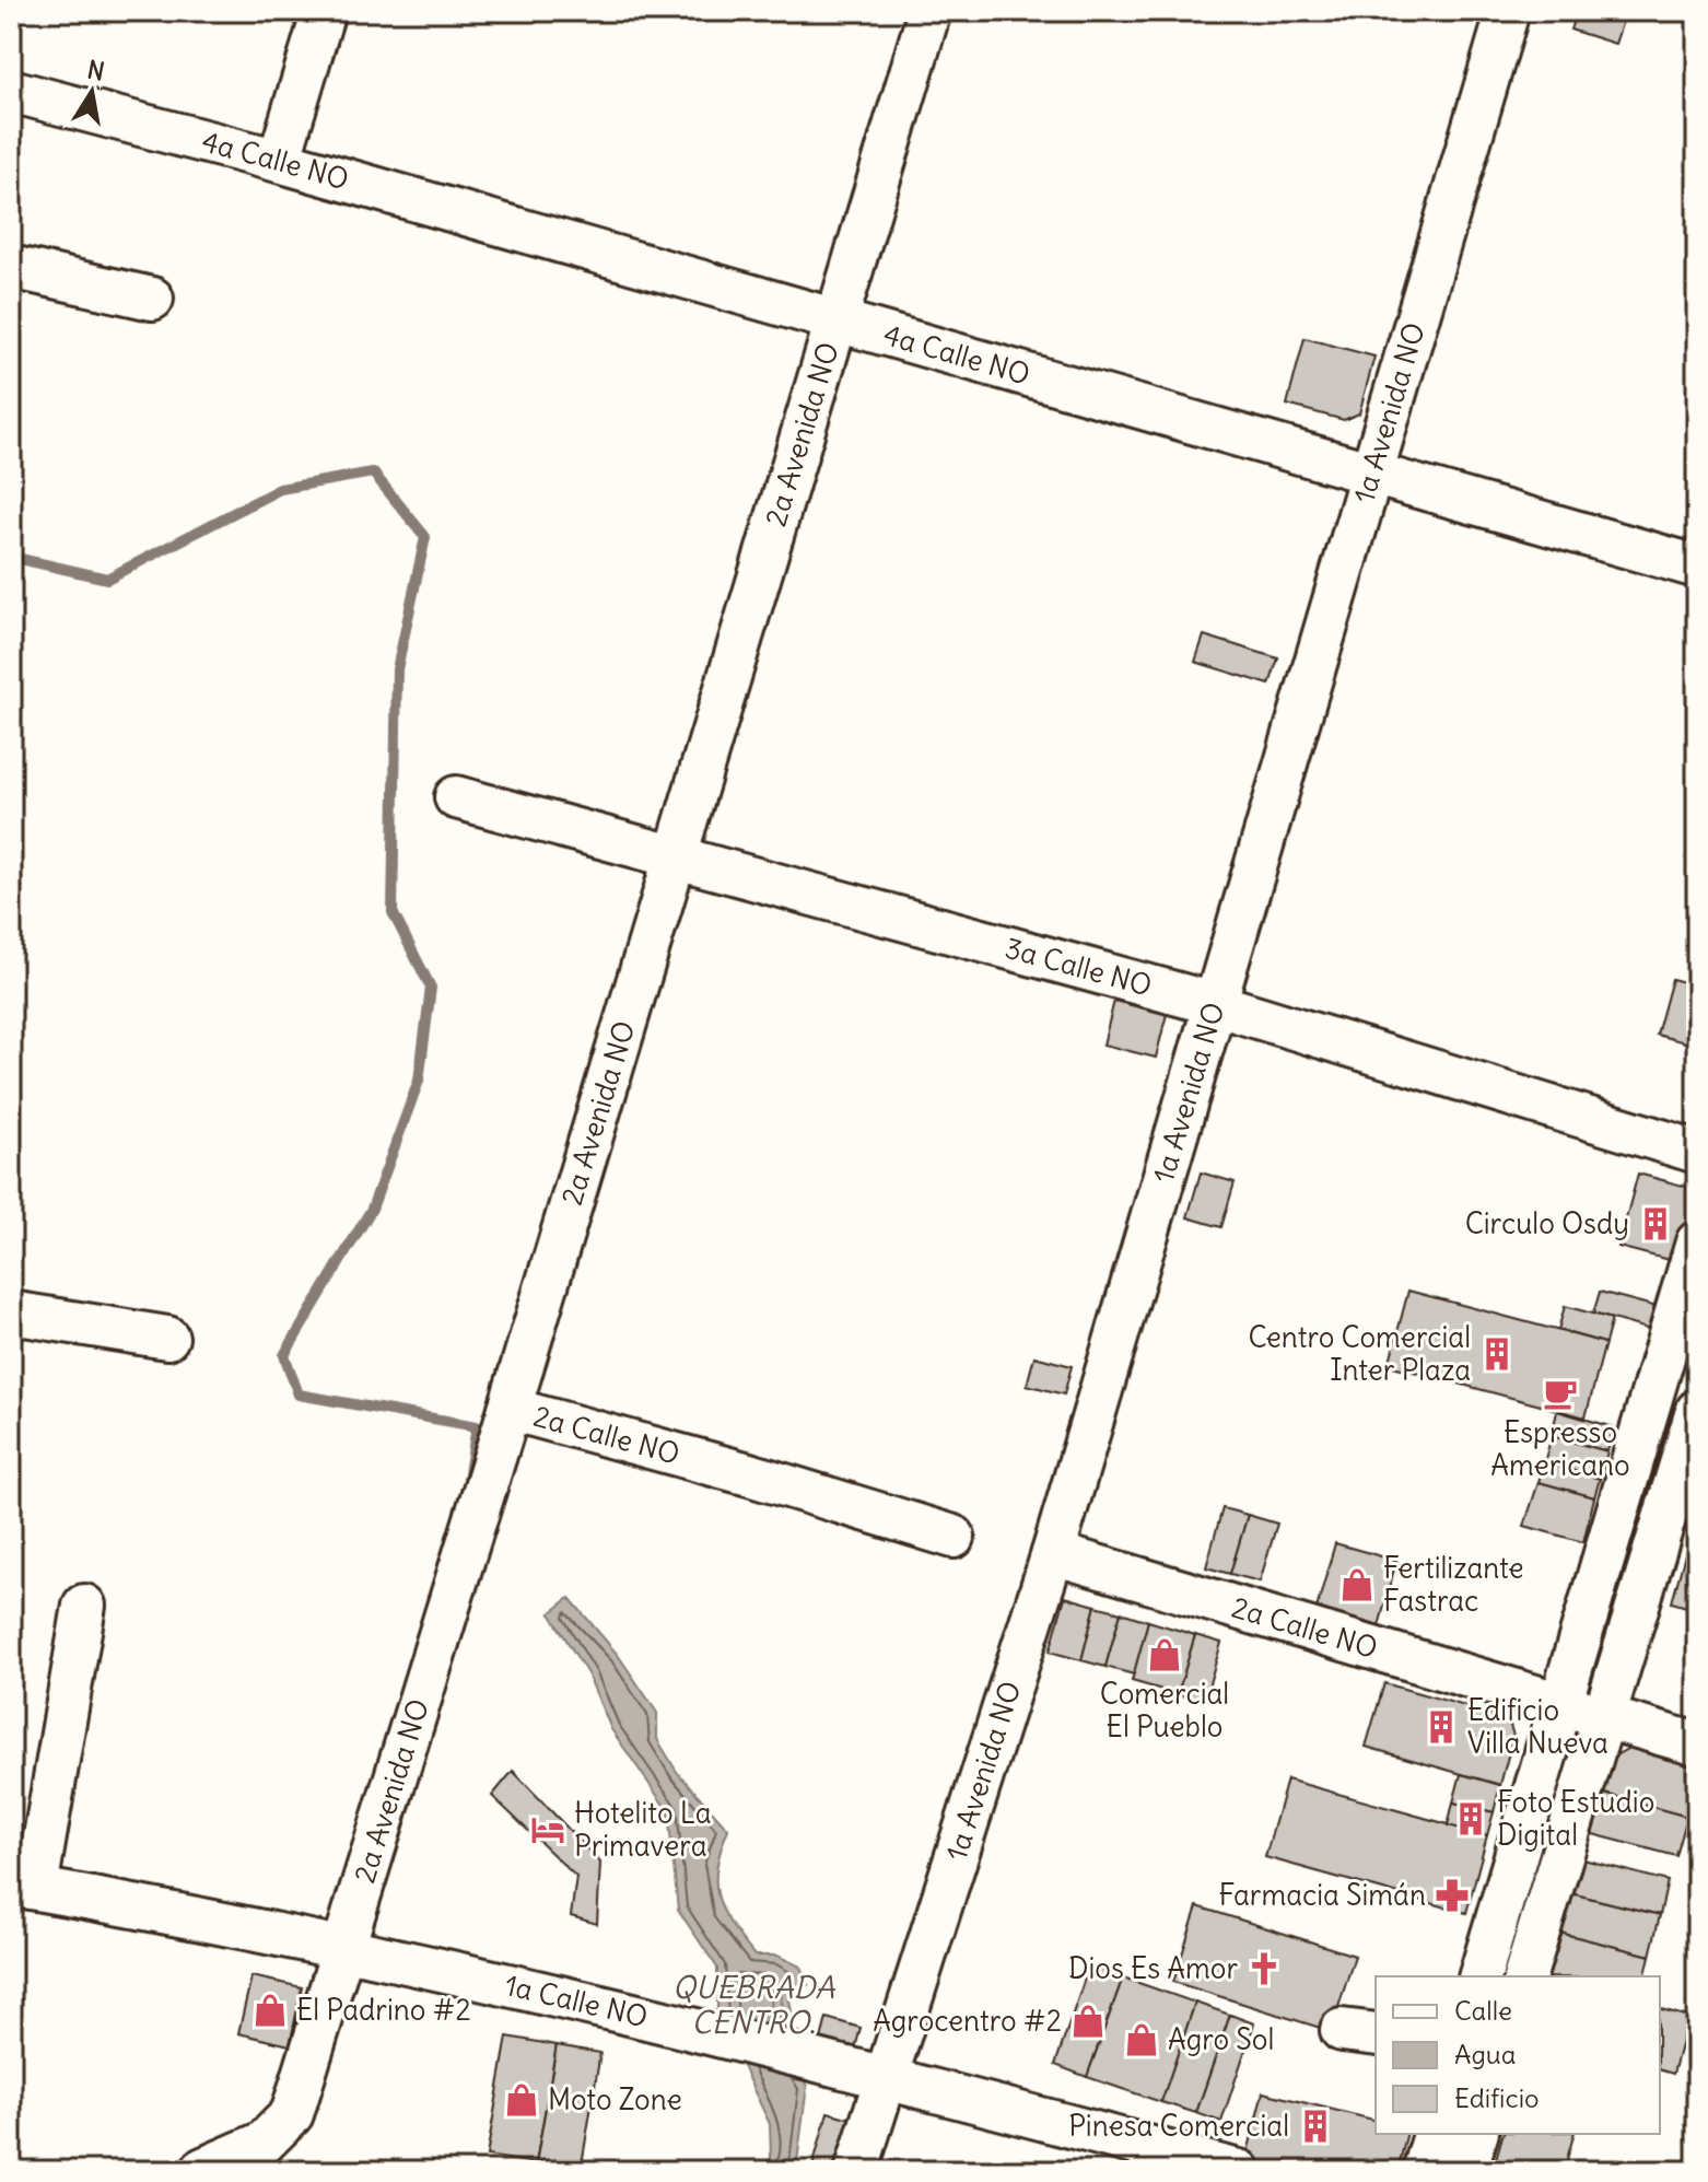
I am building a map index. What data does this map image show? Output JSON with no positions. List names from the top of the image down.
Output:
{
  "streets": {
    "street": [
      "4a Calle NO",
      "1a Avenida NO",
      "2a Avenida NO",
      "3a Calle NO",
      "2a Calle NO",
      "1a Calle NO"
    ]
  },
  "crossings": [
    ["4a Calle NO", "1a Avenida NO"],
    ["4a Calle NO", "2a Avenida NO"],
    ["1a Avenida NO", "3a Calle NO"],
    ["1a Avenida NO", "2a Calle NO"],
    ["1a Avenida NO", "1a Calle NO"],
    ["2a Avenida NO", "3a Calle NO"],
    ["2a Avenida NO", "2a Calle NO"],
    ["2a Avenida NO", "1a Calle NO"]
  ],
  "water": ["QUEBRADA CENTRO."],
  "places": {
    "building": [
      "Circulo Osdy",
      "Centro Comercial Inter Plaza",
      "Edificio Villa Nueva",
      "Foto Estudio Digital",
      "Pinesa Comercial"
    ],
    "cafe": ["Espresso Americano"],
    "shop": [
      "Fertilizante Fastrac",
      "Comercial El Pueblo",
      "El Padrino #2",
      "Agrocentro #2",
      "Agro Sol",
      "Moto Zone"
    ],
    "hotel": ["Hotelito La Primavera"],
    "pharmacy": ["Farmacia Simán"],
    "church": ["Dios Es Amor"]
  },
  "legend": ["Calle", "Agua", "Edificio"],
  "north": "top"
}
